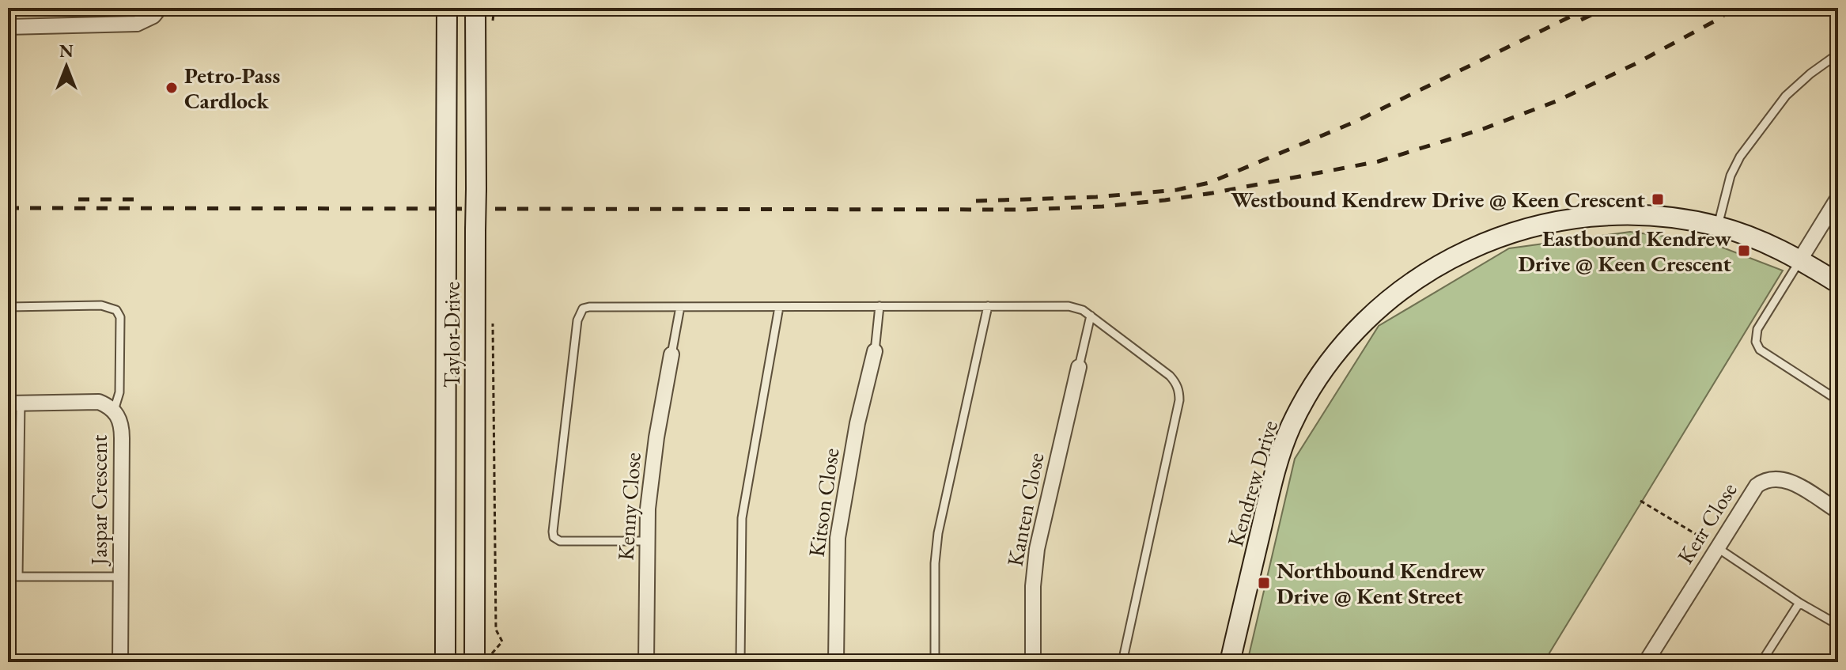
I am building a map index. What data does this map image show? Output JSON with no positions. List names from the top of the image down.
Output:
{
  "streets": {
    "main road": ["Taylor Drive", "Kendrew Drive"],
    "street": [
      "Jaspar Crescent",
      "Kitson Close",
      "Kenny Close",
      "Kanten Close",
      "Kerr Close"
    ]
  },
  "places": {
    "other": ["Petro-Pass Cardlock"],
    "transit": ["Westbound Kendrew Drive @ Keen Crescent", "Eastbound Kendrew Drive @ Keen Crescent", "Northbound Kendrew Drive @ Kent Street"]
  },
  "north": "top"
}
